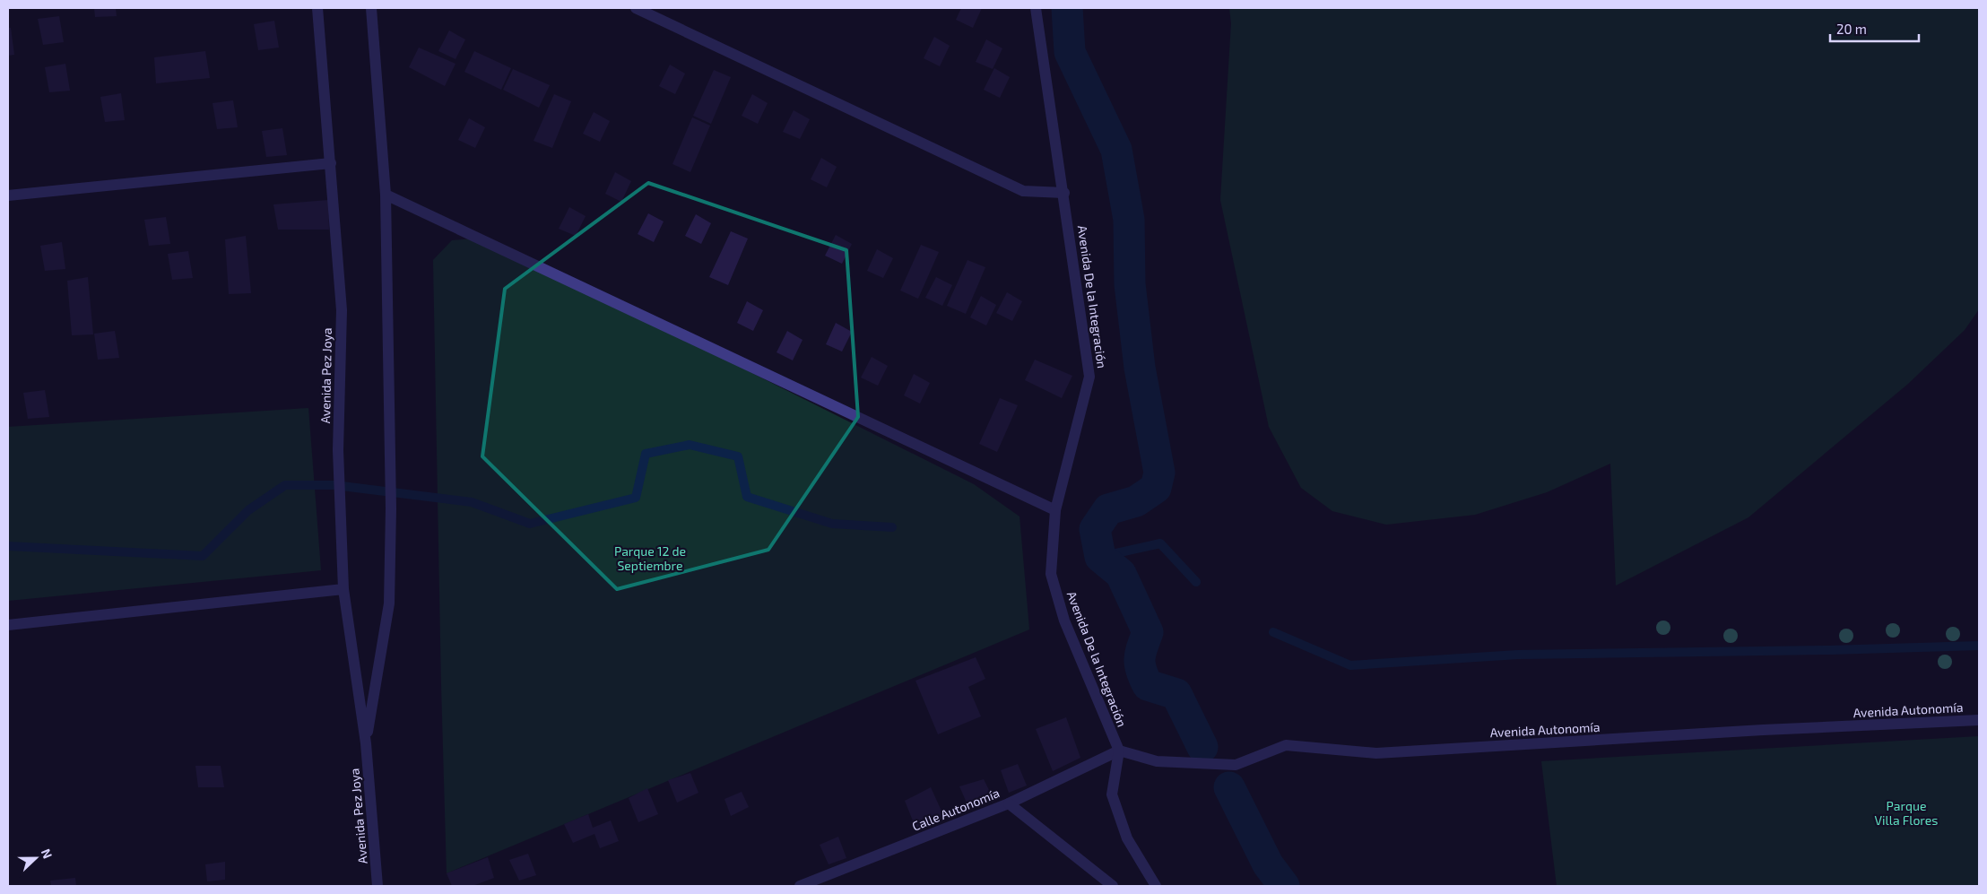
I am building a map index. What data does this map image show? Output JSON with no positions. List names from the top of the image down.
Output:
{
  "streets": {
    "street": [
      "Avenida De la Integración",
      "Avenida Pez Joya",
      "Avenida Autonomía",
      "Calle Autonomía"
    ]
  },
  "crossings": [
    ["Avenida De la Integración", "Avenida Autonomía"],
    ["Avenida De la Integración", "Calle Autonomía"],
    ["Avenida Autonomía", "Calle Autonomía"]
  ],
  "parks": ["Parque 12 de Septiembre", "Parque Villa Flores"],
  "scale_bar": "20 m",
  "north": "right"
}
